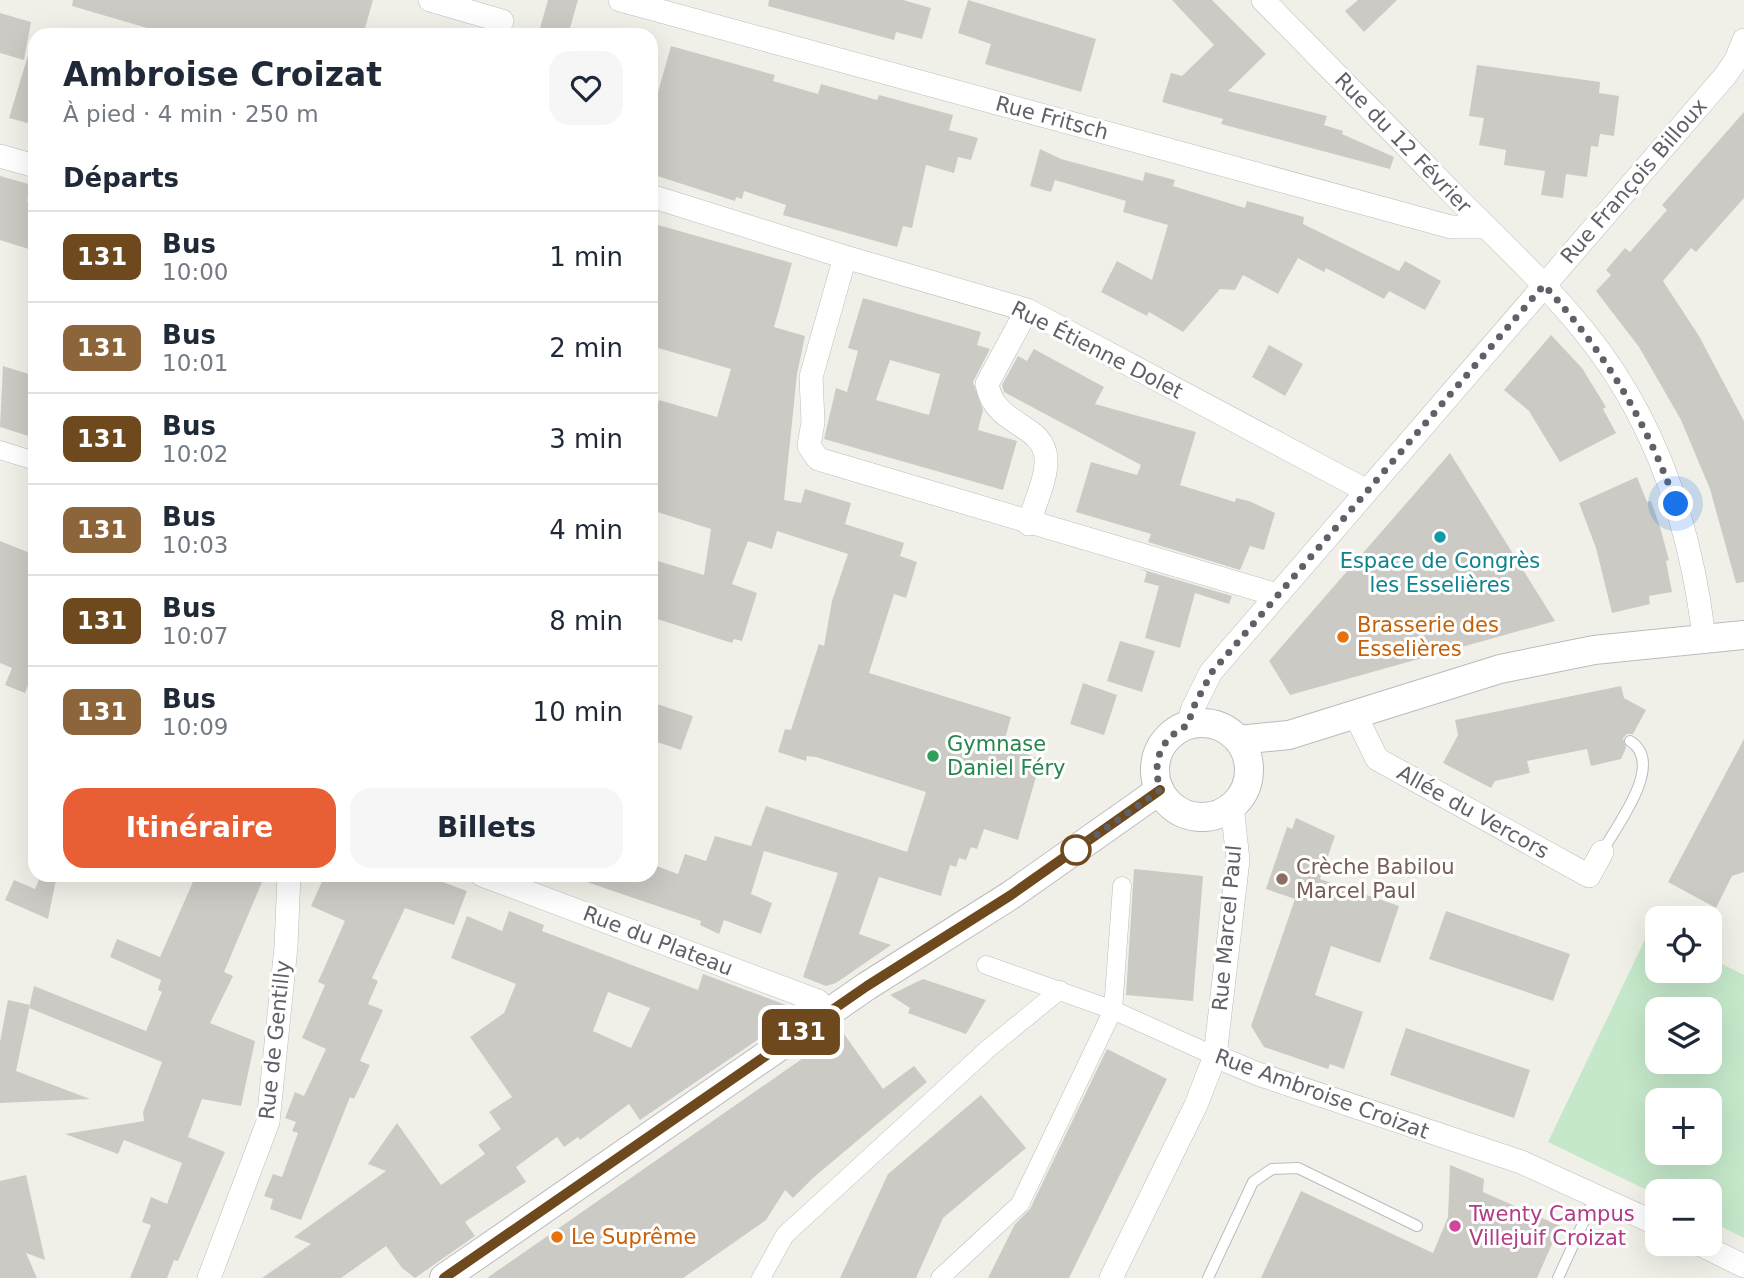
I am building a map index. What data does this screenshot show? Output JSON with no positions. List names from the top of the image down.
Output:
{
  "streets": {
    "street": [
      "Rue Fritsch",
      "Rue du 12 Février",
      "Rue François Billoux",
      "Rue Étienne Dolet",
      "Allée du Vercors",
      "Rue Marcel Paul",
      "Rue du Plateau",
      "Rue de Gentilly",
      "Rue Ambroise Croizat"
    ]
  },
  "crossings": [
    ["Rue Fritsch", "Rue du 12 Février"],
    ["Rue du 12 Février", "Rue François Billoux"],
    ["Rue François Billoux", "Rue Étienne Dolet"],
    ["Rue François Billoux", "Rue Marcel Paul"],
    ["Rue Marcel Paul", "Rue Ambroise Croizat"]
  ],
  "places": [
    "Espace de Congrès les Esselières",
    "Brasserie des Esselières",
    "Gymnase Daniel Féry",
    "Crèche Babilou Marcel Paul",
    "Twenty Campus Villejuif Croizat",
    "Le Suprême"
  ],
  "lines": ["bus line 131"],
  "page": {
    "on_map": "131",
    "heading": [
      ["Ambroise Croizat", "À pied · 4 min · 250 m"],
      "Départs"
    ],
    "list": [
      {
        "mark": "131",
        "name": "Bus",
        "note": "10:00",
        "value": "1 min"
      },
      {
        "mark": "131",
        "name": "Bus",
        "note": "10:01",
        "value": "2 min"
      },
      {
        "mark": "131",
        "name": "Bus",
        "note": "10:02",
        "value": "3 min"
      },
      {
        "mark": "131",
        "name": "Bus",
        "note": "10:03",
        "value": "4 min"
      },
      {
        "mark": "131",
        "name": "Bus",
        "note": "10:07",
        "value": "8 min"
      },
      {
        "mark": "131",
        "name": "Bus",
        "note": "10:09",
        "value": "10 min"
      }
    ],
    "buttons": ["Itinéraire", "Billets"],
    "map_buttons": ["+", "−"]
  }
}
